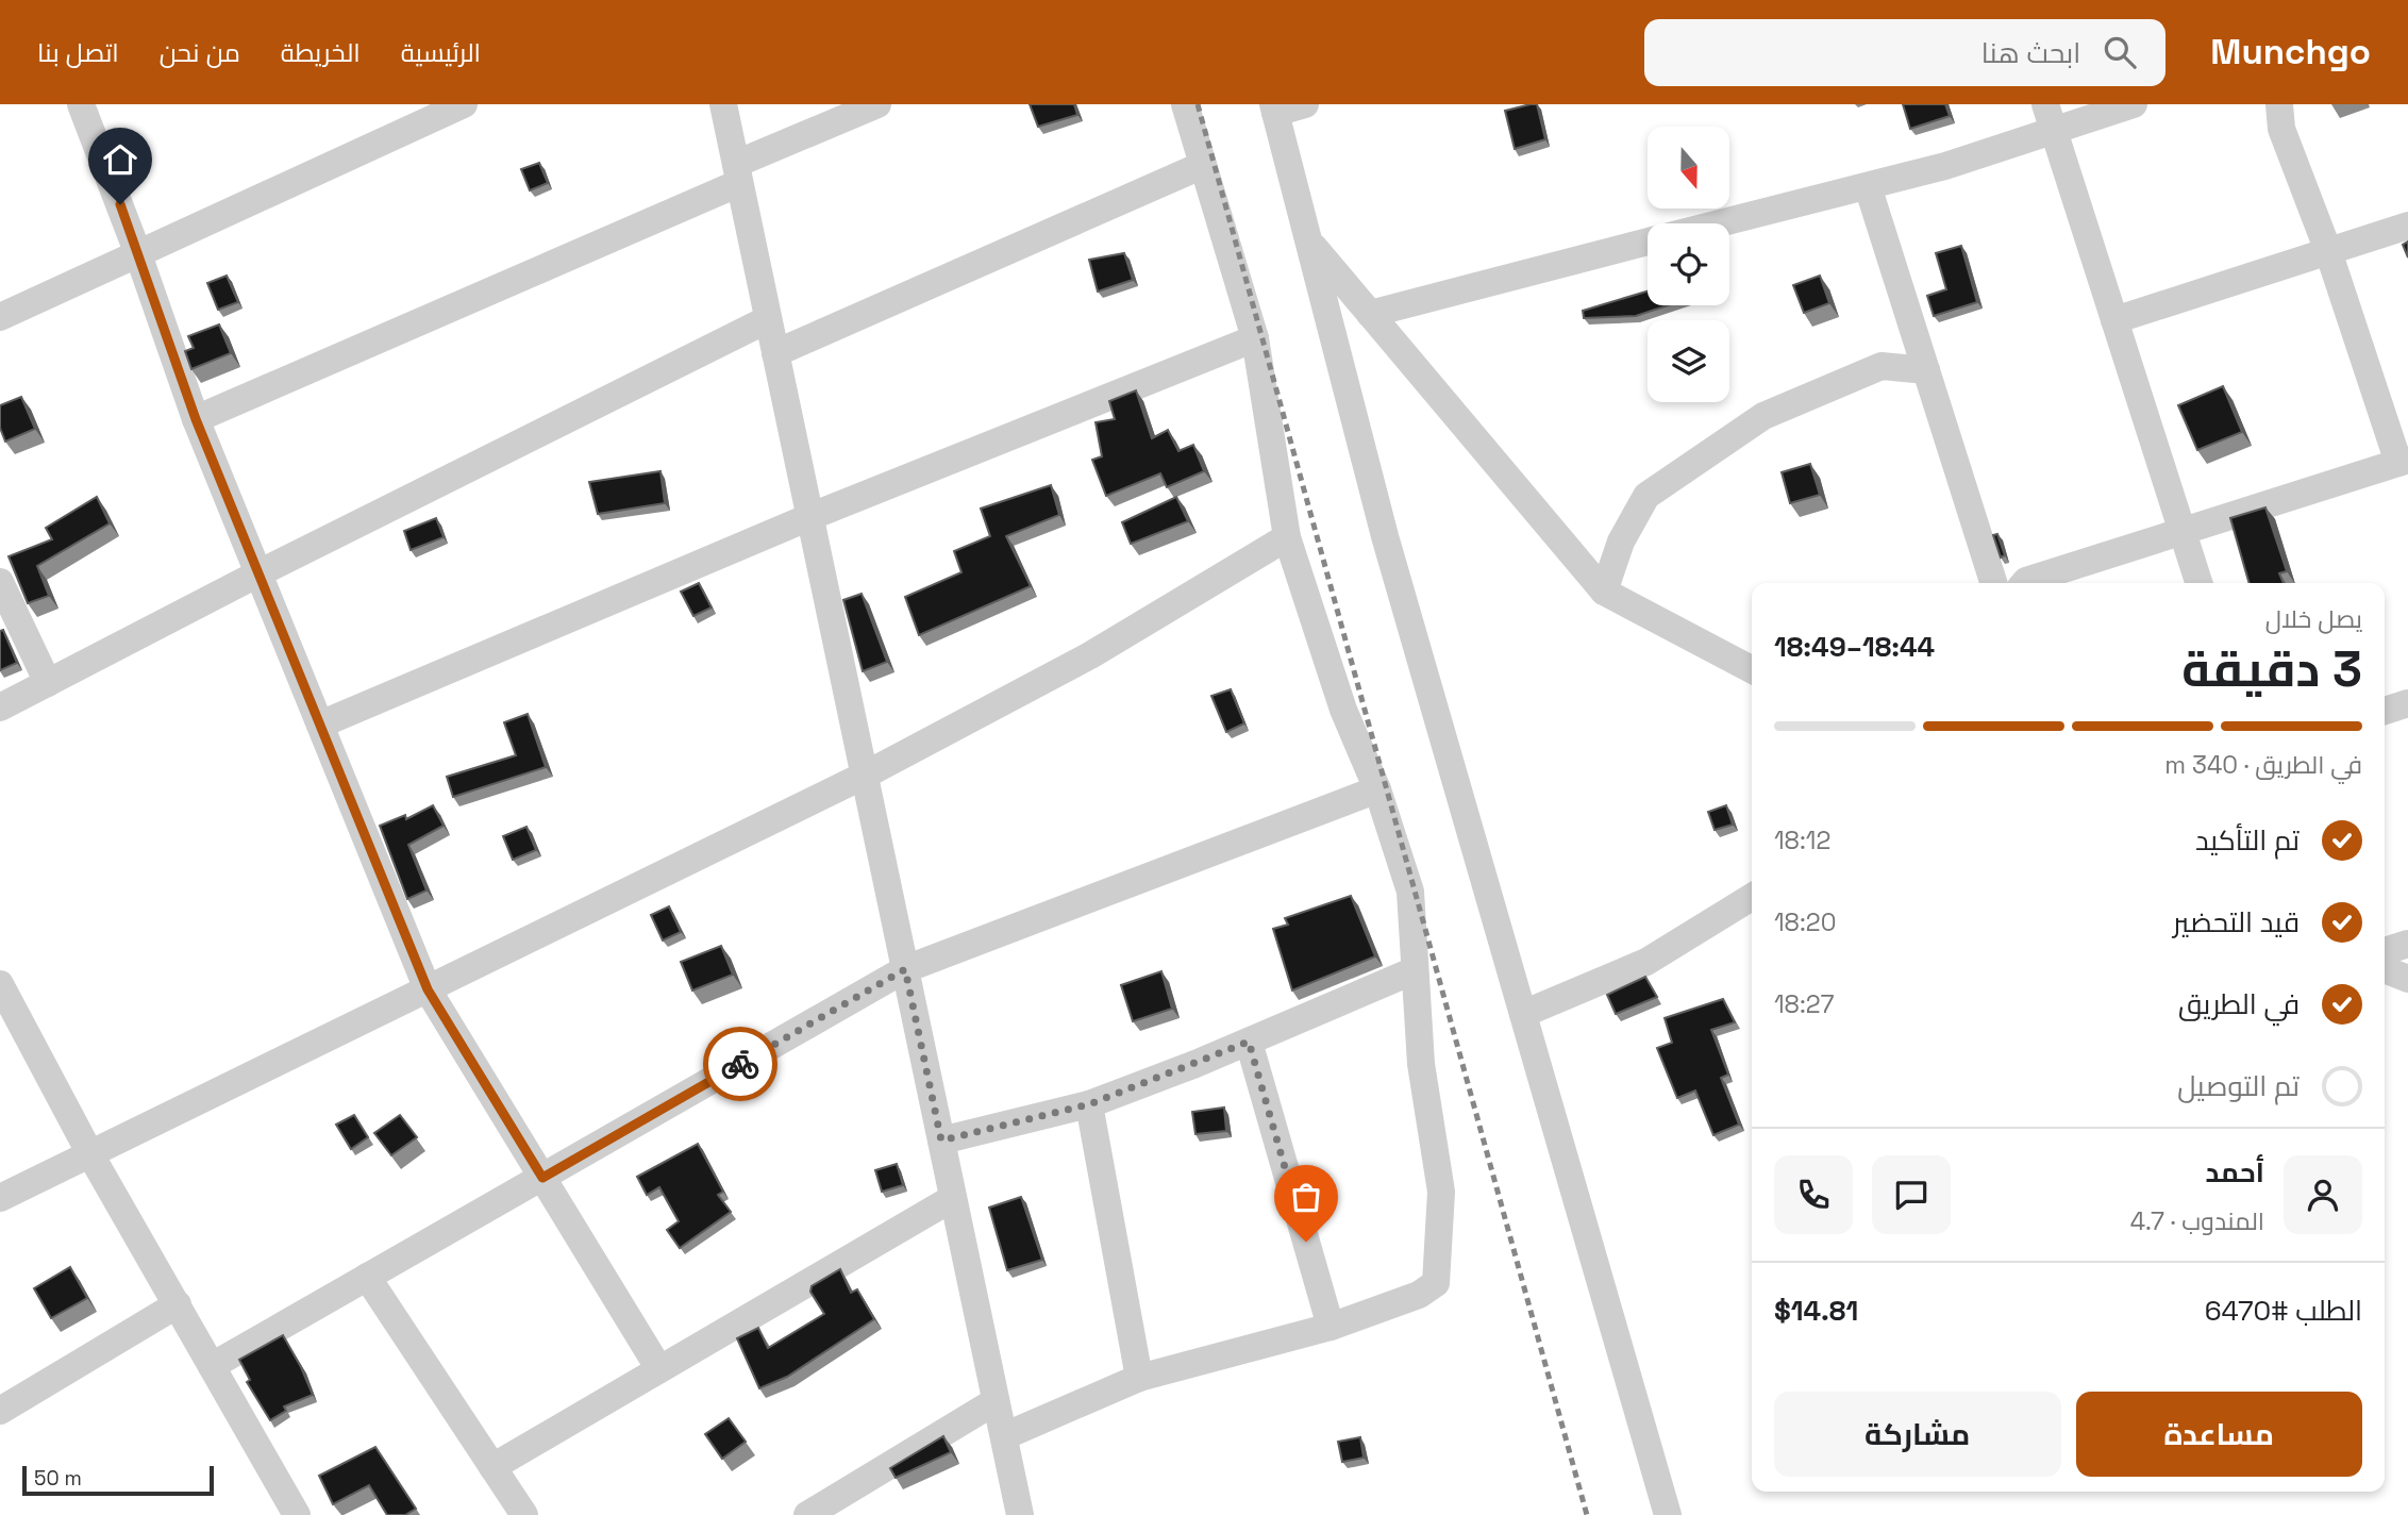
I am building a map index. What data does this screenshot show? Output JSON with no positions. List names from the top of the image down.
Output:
{
  "scale_bar": "50 m",
  "north": "bottom",
  "page": {
    "header": "Munchgo",
    "search": "ابحث هنا",
    "nav": [
      "الرئيسية",
      "الخريطة",
      "من نحن",
      "اتصل بنا"
    ],
    "heading": ["3 دقيقة", "يصل خلال", "18:44–18:49"],
    "panel": [
      "أحمد",
      "المندوب · 4.7",
      "الطلب #6470",
      "$14.81"
    ],
    "bar": "في الطريق · 340 m",
    "list": [
      ["تم التأكيد", "18:12"],
      ["قيد التحضير", "18:20"],
      ["في الطريق", "18:27"],
      "تم التوصيل"
    ],
    "buttons": ["مساعدة", "مشاركة"],
    "scale": "50 m"
  }
}
